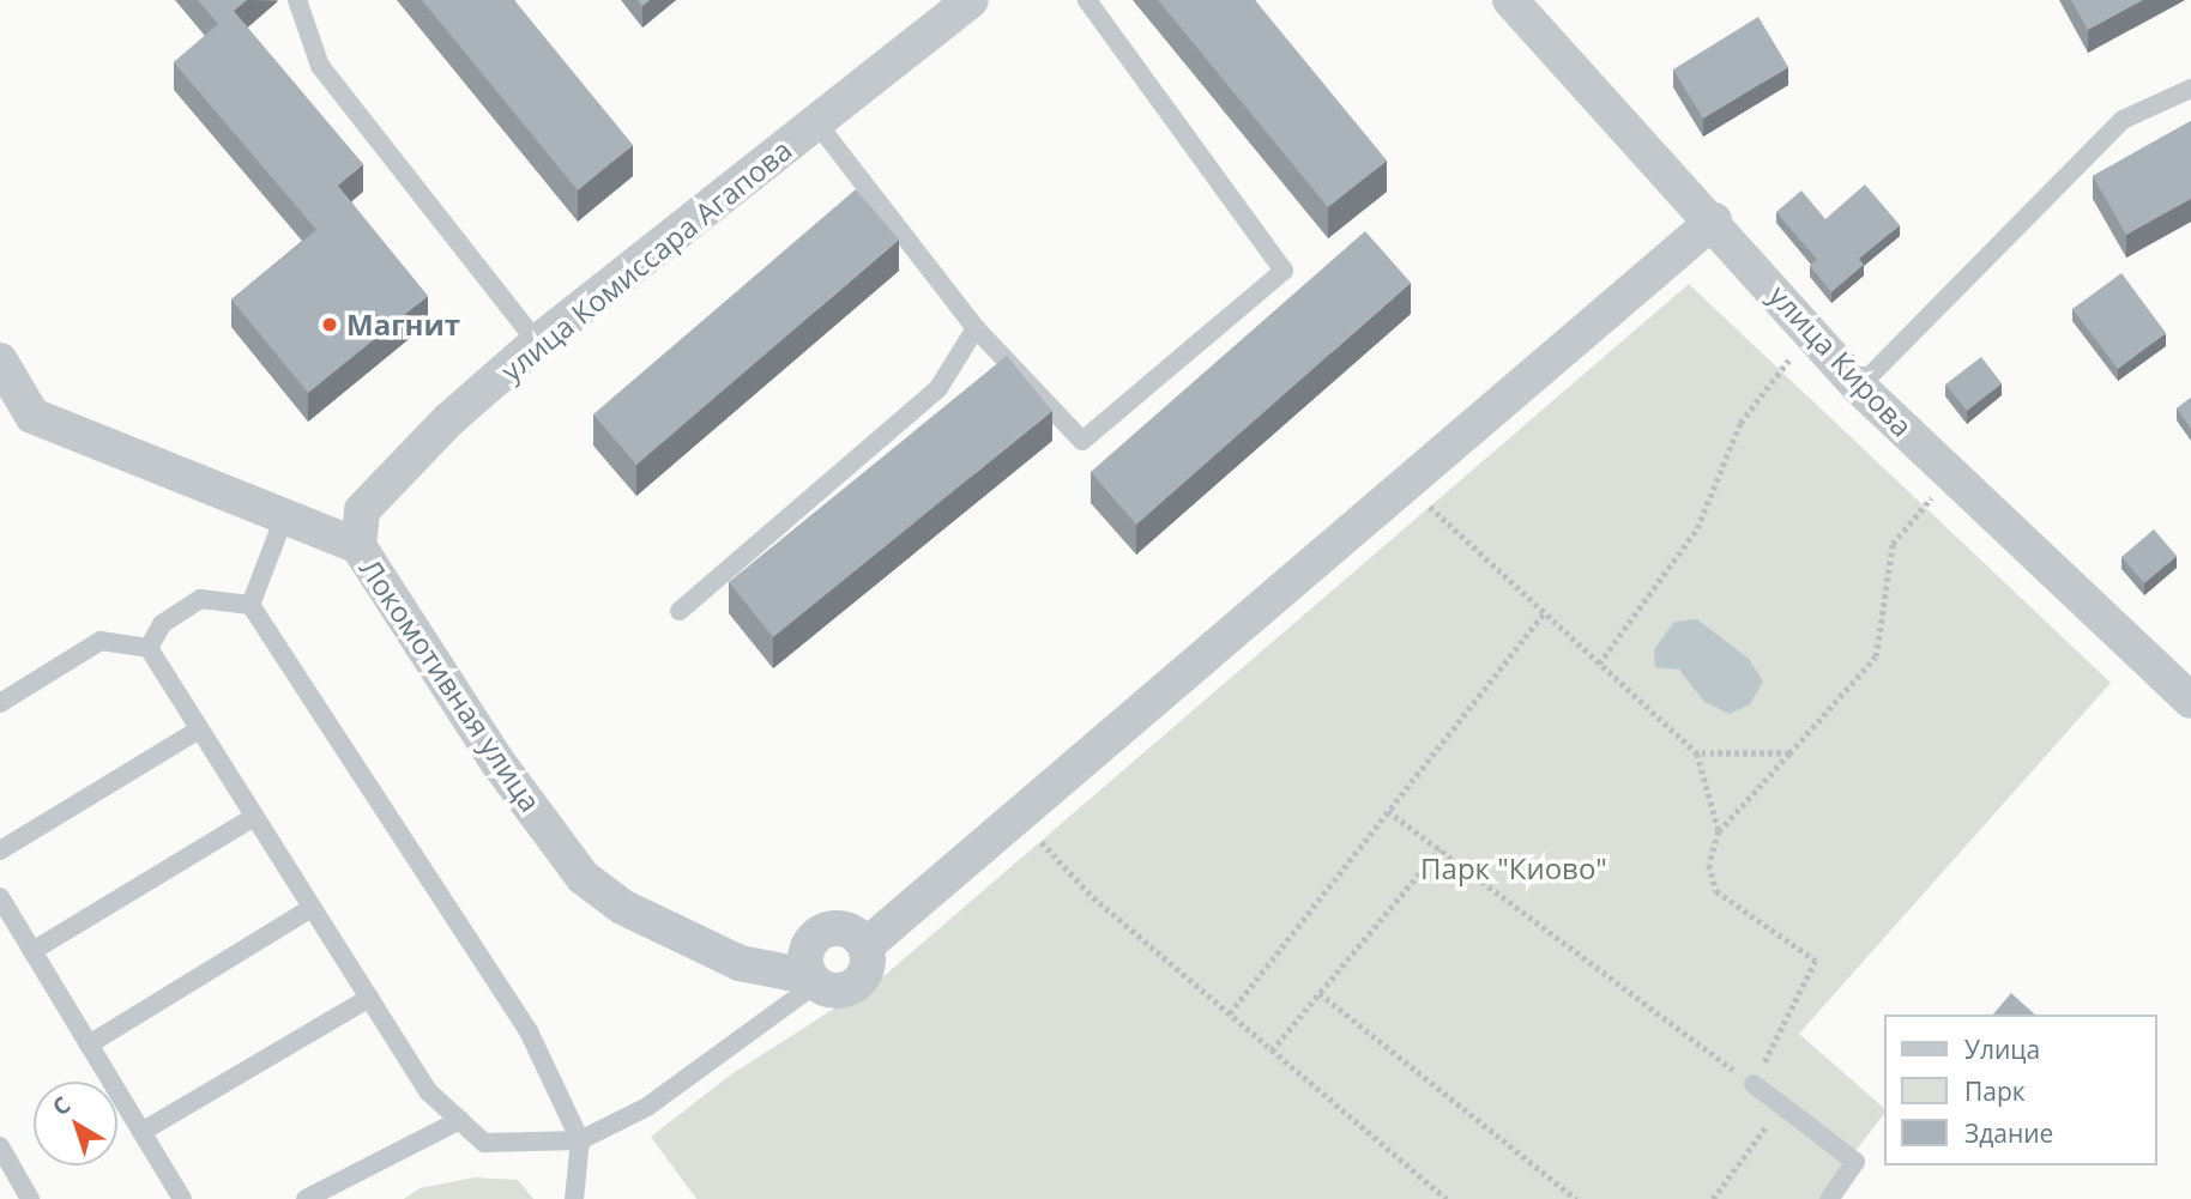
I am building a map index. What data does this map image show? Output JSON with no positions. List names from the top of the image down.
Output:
{
  "streets": {
    "street": ["улица Комиссара Агапова", "улица Кирова", "Локомотивная улица"]
  },
  "crossings": [
    ["улица Комиссара Агапова", "Локомотивная улица"]
  ],
  "parks": ["Парк \"Киово\""],
  "places": ["Магнит"],
  "legend": ["Улица", "Парк", "Здание"],
  "north": "top left"
}
